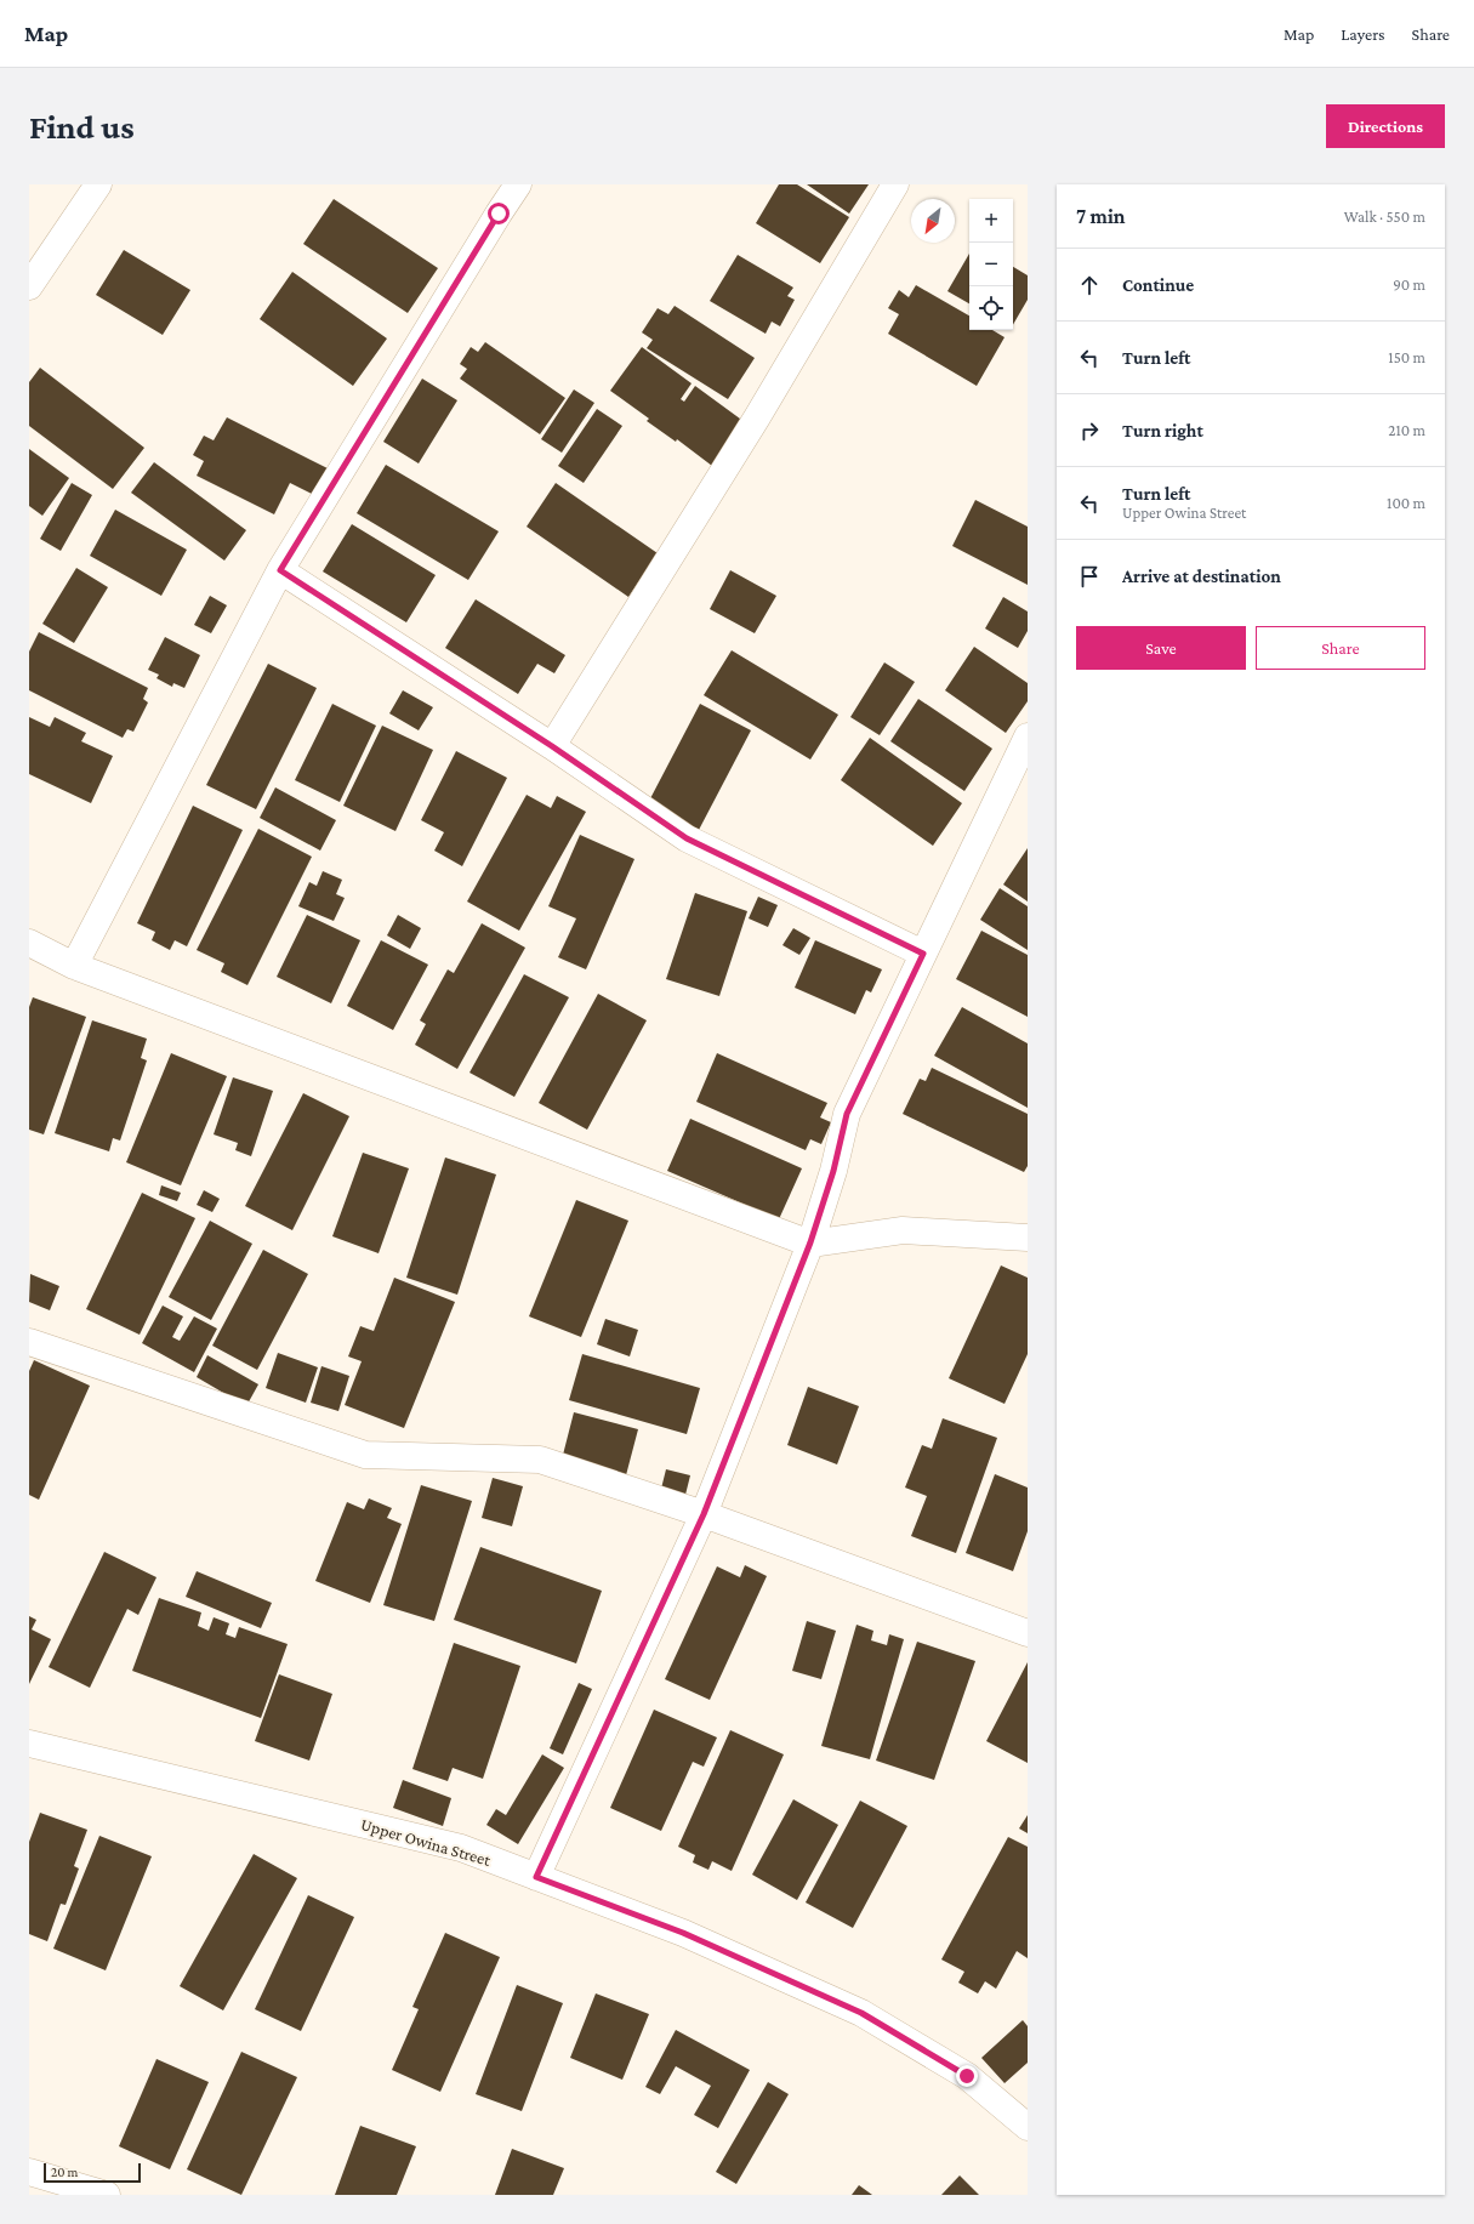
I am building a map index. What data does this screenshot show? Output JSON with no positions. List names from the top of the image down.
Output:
{
  "streets": {
    "street": ["Upper Owina Street"]
  },
  "scale_bar": "20 m",
  "north": "bottom left",
  "page": {
    "header": "Map",
    "nav": ["Map", "Layers", "Share"],
    "buttons": [
      "Directions",
      ["Save", "Share"]
    ],
    "title": "Find us",
    "heading": ["7 min", "Walk · 550 m"],
    "map_buttons": ["+", "−"],
    "list": [
      ["Continue", "90 m"],
      ["Turn left", "150 m"],
      ["Turn right", "210 m"],
      ["Turn left", "Upper Owina Street", "100 m"],
      "Arrive at destination"
    ],
    "scale": "20 m"
  }
}
